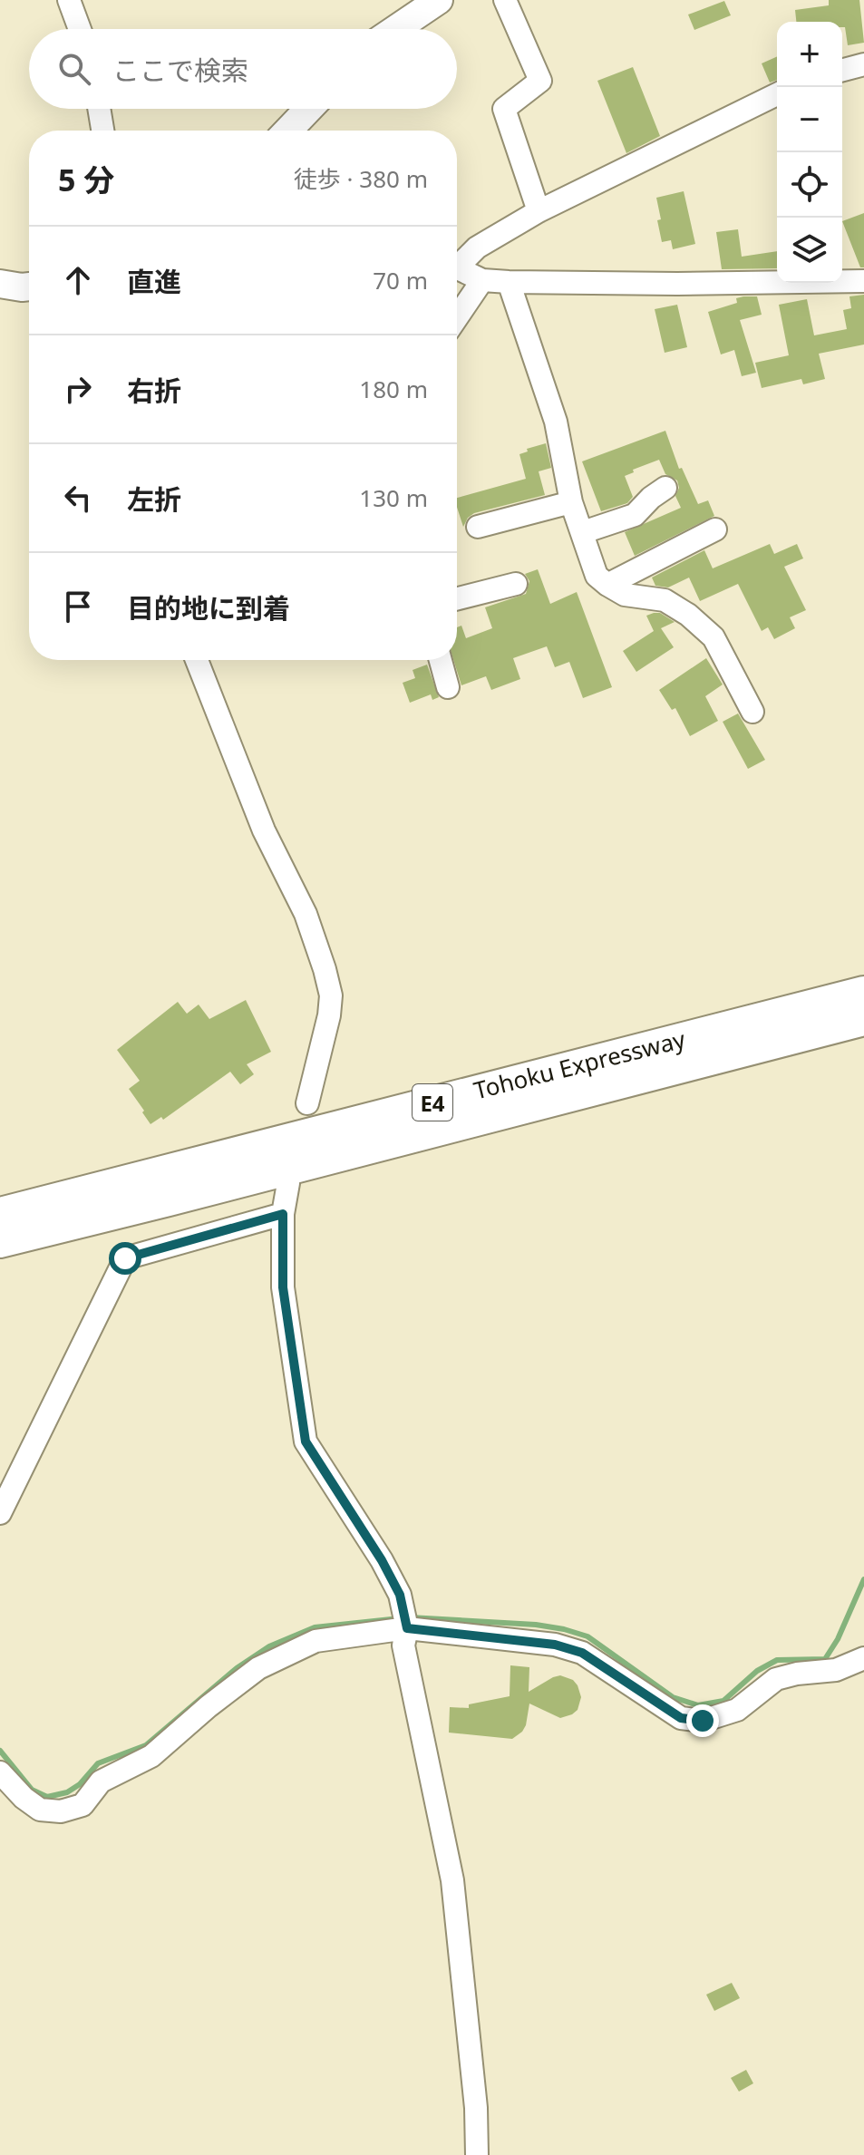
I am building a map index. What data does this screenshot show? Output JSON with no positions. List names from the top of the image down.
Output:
{
  "streets": {
    "highway": ["Tohoku Expressway", "E4"]
  },
  "page": {
    "map_buttons": ["+", "−"],
    "search": "ここで検索",
    "heading": ["5 分", "徒歩 · 380 m"],
    "list": [
      ["直進", "70 m"],
      ["右折", "180 m"],
      ["左折", "130 m"],
      "目的地に到着"
    ]
  }
}
